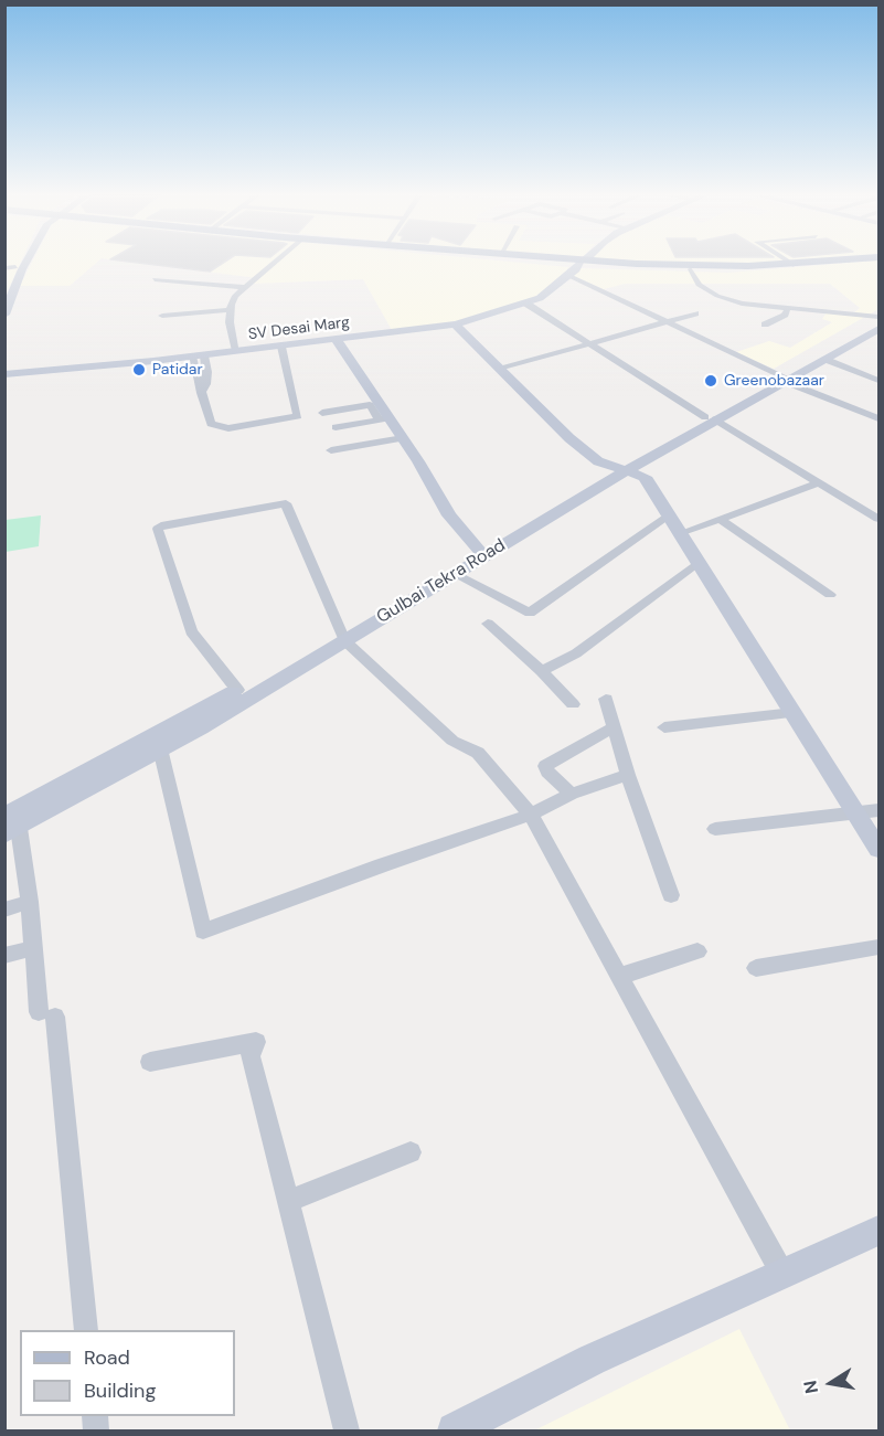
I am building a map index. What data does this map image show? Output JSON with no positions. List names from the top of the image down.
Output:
{
  "streets": {
    "main road": ["SV Desai Marg", "Gulbai Tekra Road"]
  },
  "places": ["Patidar", "Greenobazaar"],
  "legend": ["Road", "Building"],
  "north": "left"
}
